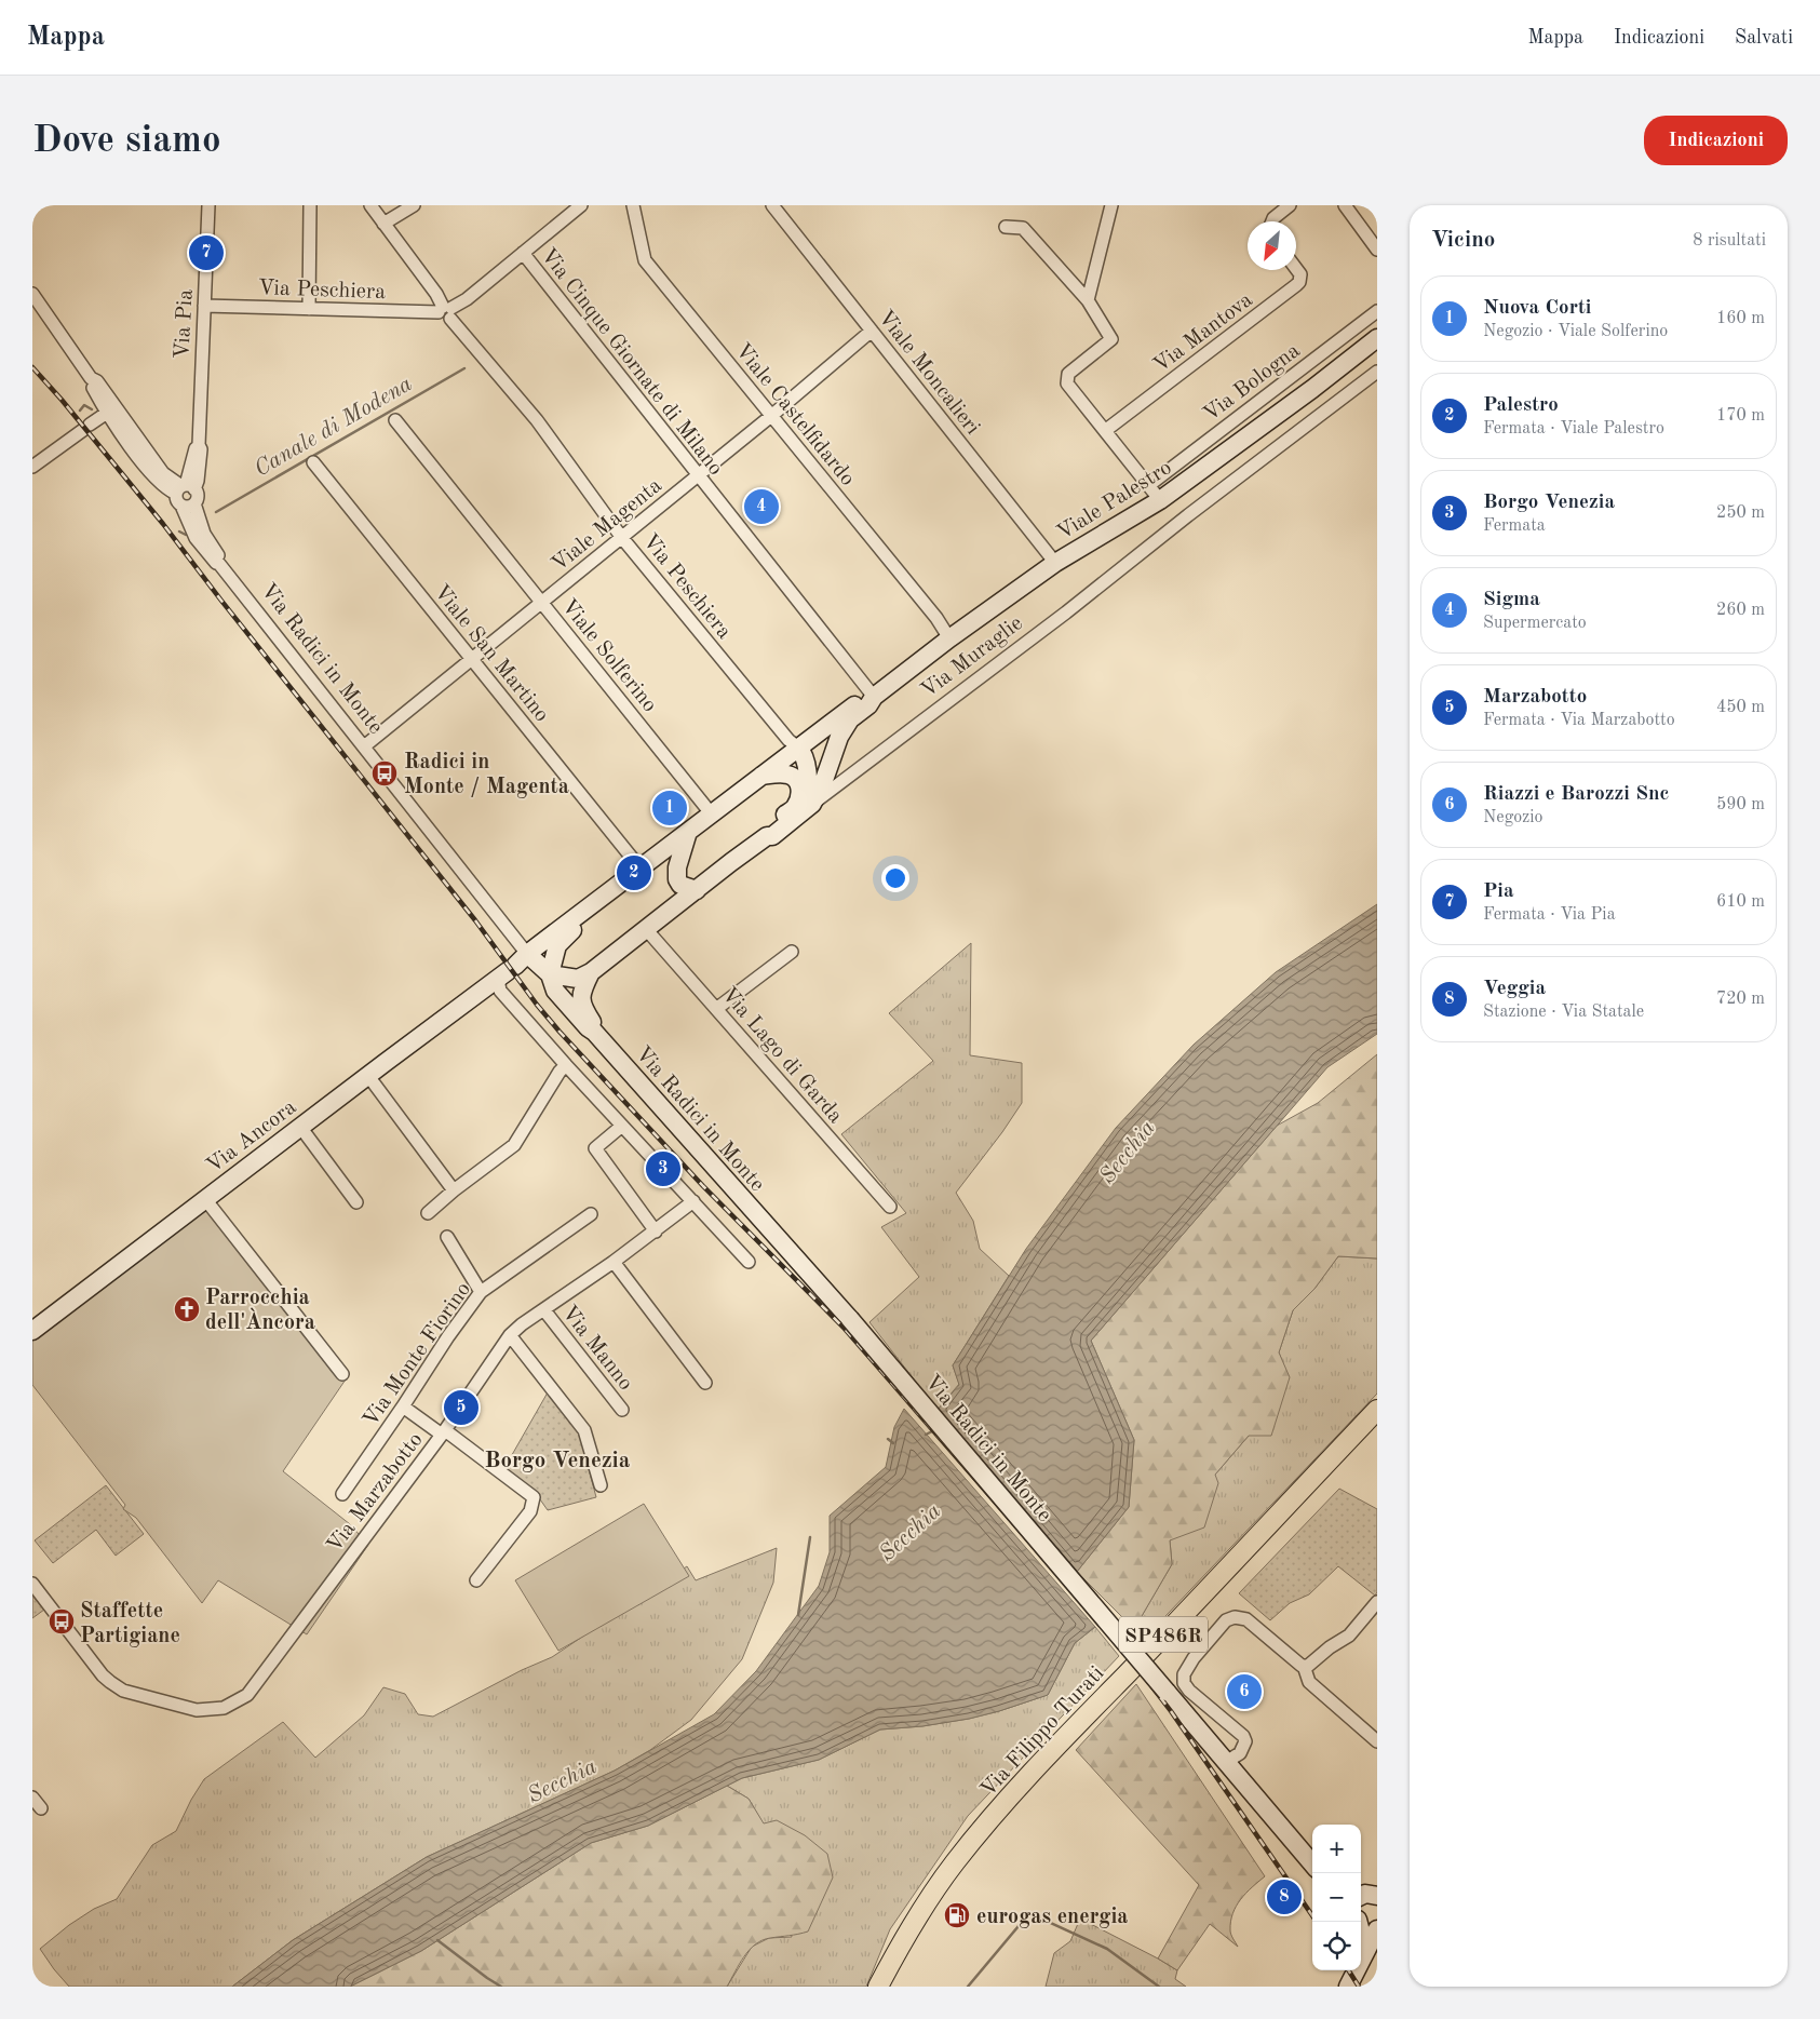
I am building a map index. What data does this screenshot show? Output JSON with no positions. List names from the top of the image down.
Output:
{
  "streets": {
    "main road": [
      "Viale Palestro",
      "Via Muraglie",
      "Via Radici in Monte",
      "Via Ancora",
      "SP486R",
      "Via Filippo Turati"
    ],
    "street": [
      "Via Peschiera",
      "Via Pia",
      "Via Mantova",
      "Via Cinque Giornate di Milano",
      "Viale Moncalieri",
      "Via Bologna",
      "Viale Castelfidardo",
      "Viale Magenta",
      "Viale San Martino",
      "Viale Solferino",
      "Via Lago di Garda",
      "Via Manno",
      "Via Monte Fiorino",
      "Via Marzabotto"
    ]
  },
  "crossings": [
    ["Via Peschiera", "Via Pia"],
    ["Via Peschiera", "Viale Palestro"],
    ["Via Peschiera", "Viale Magenta"],
    ["Via Pia", "Via Radici in Monte"],
    ["Via Cinque Giornate di Milano", "Viale Palestro"],
    ["Via Cinque Giornate di Milano", "Viale Magenta"],
    ["Viale Moncalieri", "Viale Palestro"],
    ["Viale Moncalieri", "Viale Magenta"],
    ["Viale Castelfidardo", "Viale Palestro"],
    ["Viale Castelfidardo", "Viale Magenta"],
    ["Viale Palestro", "Viale San Martino"],
    ["Viale Palestro", "Viale Solferino"],
    ["Viale Palestro", "Via Muraglie"],
    ["Viale Palestro", "Via Radici in Monte"],
    ["Viale Palestro", "Via Ancora"],
    ["Viale Magenta", "Viale San Martino"],
    ["Viale Magenta", "Viale Solferino"],
    ["Viale Magenta", "Via Radici in Monte"],
    ["Via Muraglie", "Via Radici in Monte"],
    ["Via Muraglie", "Via Lago di Garda"],
    ["Via Radici in Monte", "Via Ancora"],
    ["Via Manno", "Via Marzabotto"]
  ],
  "districts": ["Borgo Venezia"],
  "water": ["Canale di Modena", "Secchia"],
  "places": {
    "bus stop": ["Radici in Monte / Magenta", "Staffette Partigiane"],
    "church": ["Parrocchia dell'Àncora"],
    "fuel station": ["eurogas energia"]
  },
  "north": "bottom left",
  "page": {
    "header": "Mappa",
    "nav": ["Mappa", "Indicazioni", "Salvati"],
    "buttons": "Indicazioni",
    "title": "Dove siamo",
    "heading": ["Vicino", "8 risultati"],
    "pins": [
      "7",
      "4",
      "1",
      "2",
      "3",
      "5",
      "6",
      "8"
    ],
    "list": [
      {
        "mark": "1",
        "name": "Nuova Corti",
        "note": "Negozio · Viale Solferino",
        "value": "160 m"
      },
      {
        "mark": "2",
        "name": "Palestro",
        "note": "Fermata · Viale Palestro",
        "value": "170 m"
      },
      {
        "mark": "3",
        "name": "Borgo Venezia",
        "note": "Fermata",
        "value": "250 m"
      },
      {
        "mark": "4",
        "name": "Sigma",
        "note": "Supermercato",
        "value": "260 m"
      },
      {
        "mark": "5",
        "name": "Marzabotto",
        "note": "Fermata · Via Marzabotto",
        "value": "450 m"
      },
      {
        "mark": "6",
        "name": "Riazzi e Barozzi Snc",
        "note": "Negozio",
        "value": "590 m"
      },
      {
        "mark": "7",
        "name": "Pia",
        "note": "Fermata · Via Pia",
        "value": "610 m"
      },
      {
        "mark": "8",
        "name": "Veggia",
        "note": "Stazione · Via Statale",
        "value": "720 m"
      }
    ],
    "map_buttons": ["+", "−"]
  }
}
